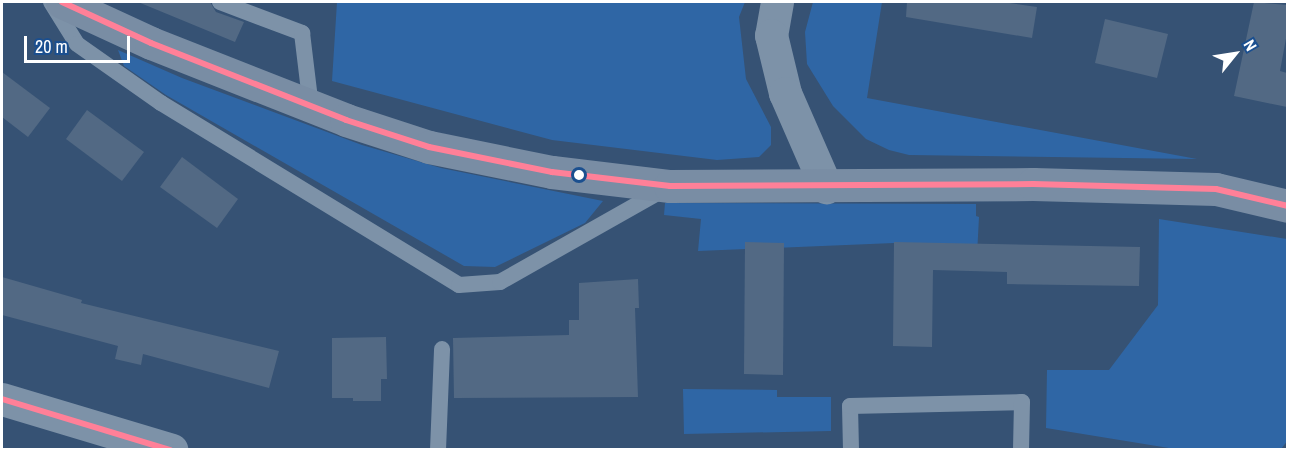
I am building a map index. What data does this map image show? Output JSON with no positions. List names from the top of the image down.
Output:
{
  "scale_bar": "20 m",
  "north": "top right"
}
